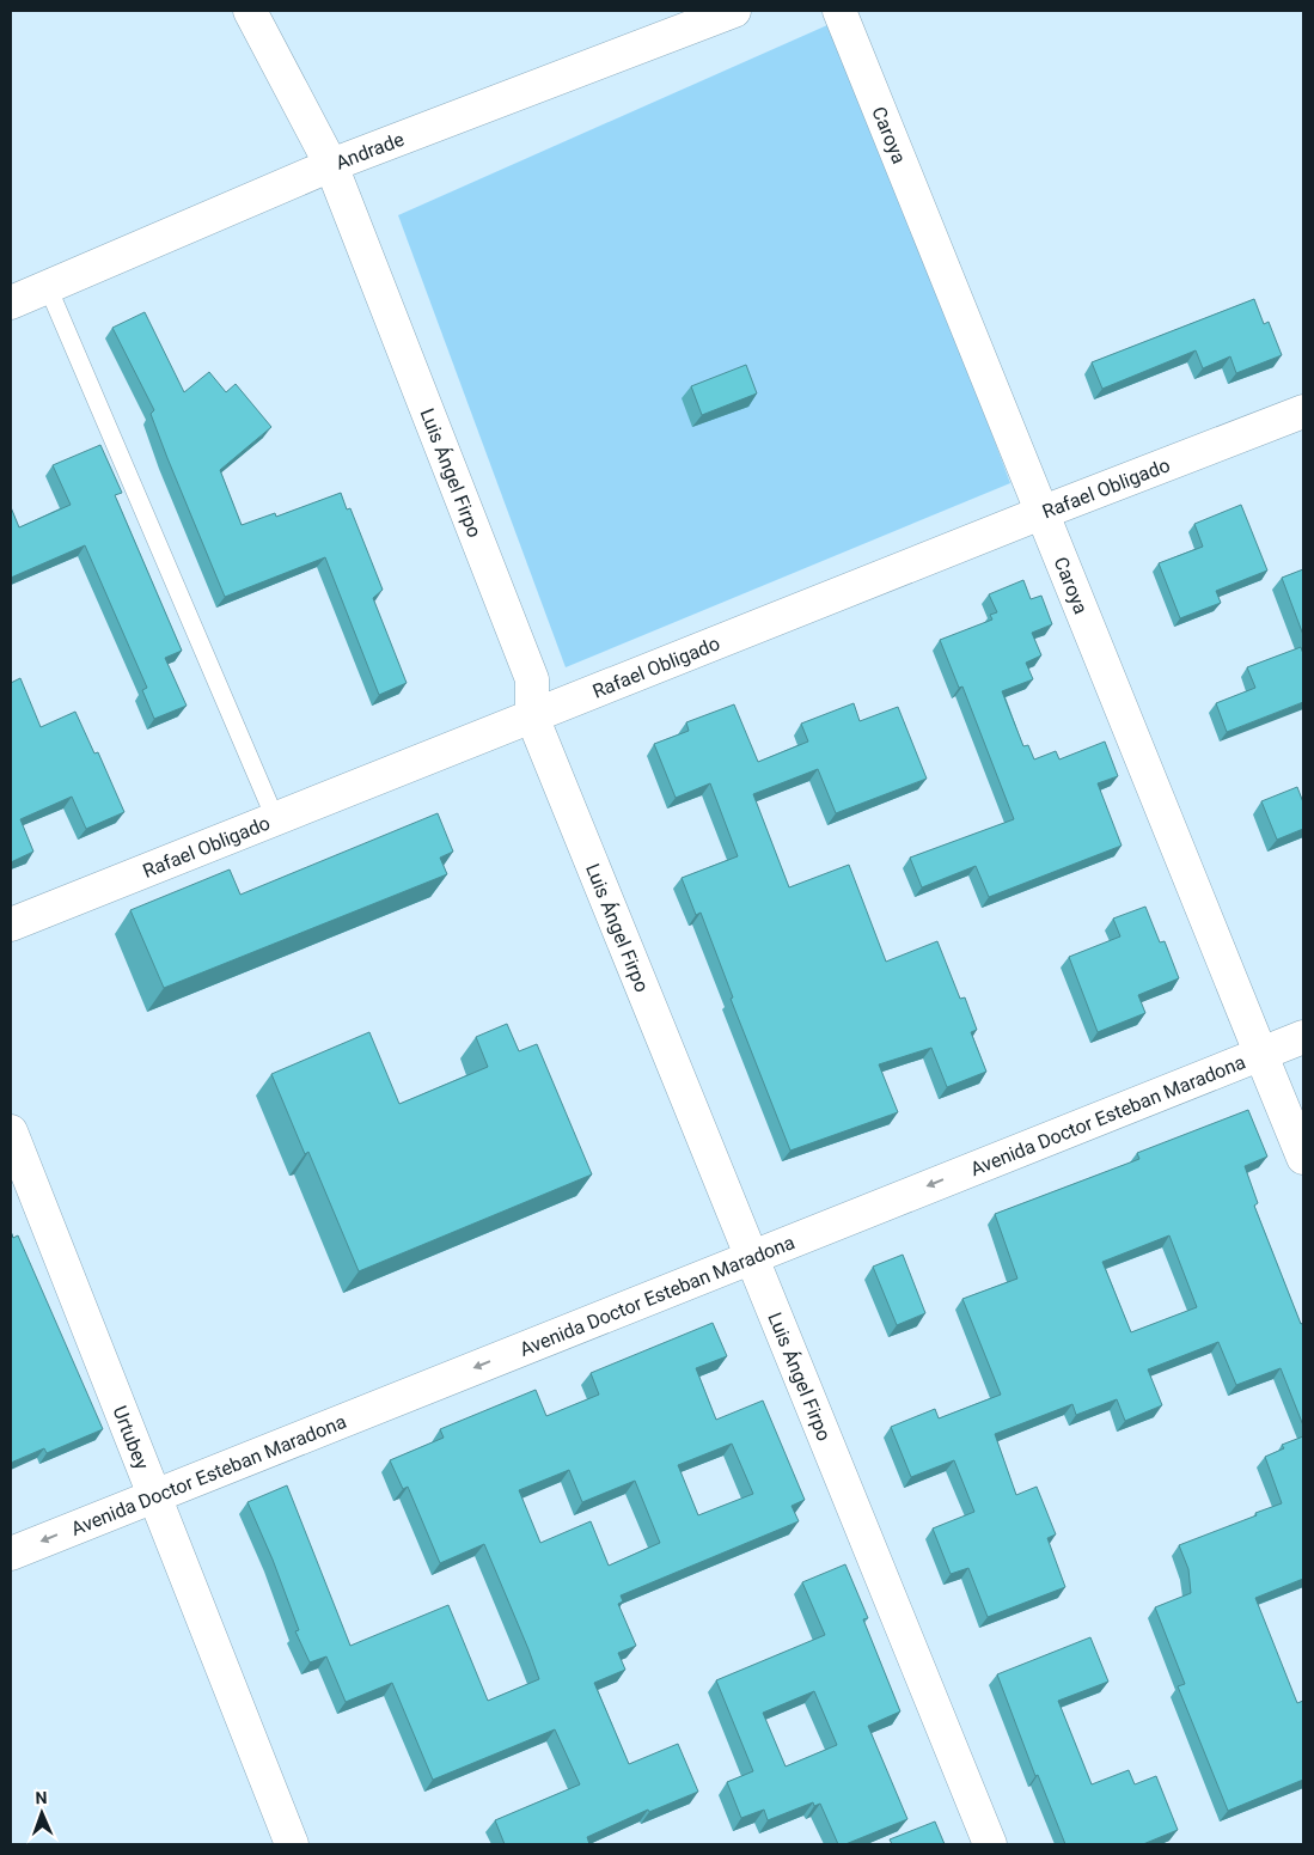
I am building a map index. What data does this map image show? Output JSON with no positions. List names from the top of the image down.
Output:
{
  "streets": {
    "street": [
      "Caroya",
      "Andrade",
      "Luis Ángel Firpo",
      "Rafael Obligado",
      "Avenida Doctor Esteban Maradona",
      "Urtubey"
    ]
  },
  "crossings": [
    ["Caroya", "Rafael Obligado"],
    ["Caroya", "Avenida Doctor Esteban Maradona"],
    ["Andrade", "Luis Ángel Firpo"],
    ["Luis Ángel Firpo", "Rafael Obligado"],
    ["Luis Ángel Firpo", "Avenida Doctor Esteban Maradona"],
    ["Avenida Doctor Esteban Maradona", "Urtubey"]
  ],
  "one_way": ["Avenida Doctor Esteban Maradona"],
  "north": "top"
}
